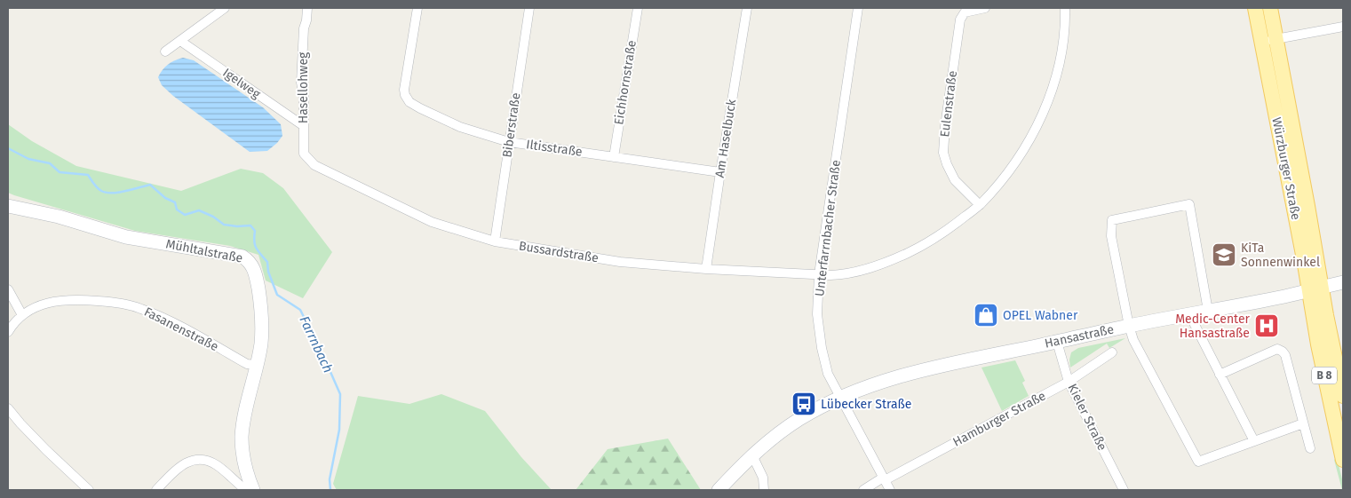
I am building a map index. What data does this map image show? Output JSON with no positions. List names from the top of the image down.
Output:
{
  "streets": {
    "main road": ["Würzburger Straße", "B 8"],
    "street": [
      "Eichhornstraße",
      "Igelweg",
      "Hasellohweg",
      "Eulenstraße",
      "Biberstraße",
      "Am Haselbuck",
      "Iltisstraße",
      "Unterfarrnbacher Straße",
      "Mühltalstraße",
      "Bussardstraße",
      "Fasanenstraße",
      "Hansastraße",
      "Kieler Straße",
      "Hamburger Straße"
    ]
  },
  "crossings": [
    ["Eichhornstraße", "Iltisstraße"],
    ["Igelweg", "Hasellohweg"],
    ["Hasellohweg", "Bussardstraße"],
    ["Eulenstraße", "Bussardstraße"],
    ["Biberstraße", "Iltisstraße"],
    ["Biberstraße", "Bussardstraße"],
    ["Am Haselbuck", "Iltisstraße"],
    ["Am Haselbuck", "Bussardstraße"],
    ["Würzburger Straße", "Hansastraße"],
    ["Unterfarrnbacher Straße", "Bussardstraße"],
    ["Unterfarrnbacher Straße", "Hansastraße"],
    ["Unterfarrnbacher Straße", "Hamburger Straße"],
    ["Mühltalstraße", "Fasanenstraße"],
    ["Hansastraße", "Kieler Straße"],
    ["Kieler Straße", "Hamburger Straße"]
  ],
  "water": ["Farrnbach"],
  "places": {
    "school or university": ["KiTa Sonnenwinkel"],
    "shop": ["OPEL Wabner"],
    "hospital": ["Medic-Center Hansastraße"],
    "bus stop": ["Lübecker Straße"]
  }
}
